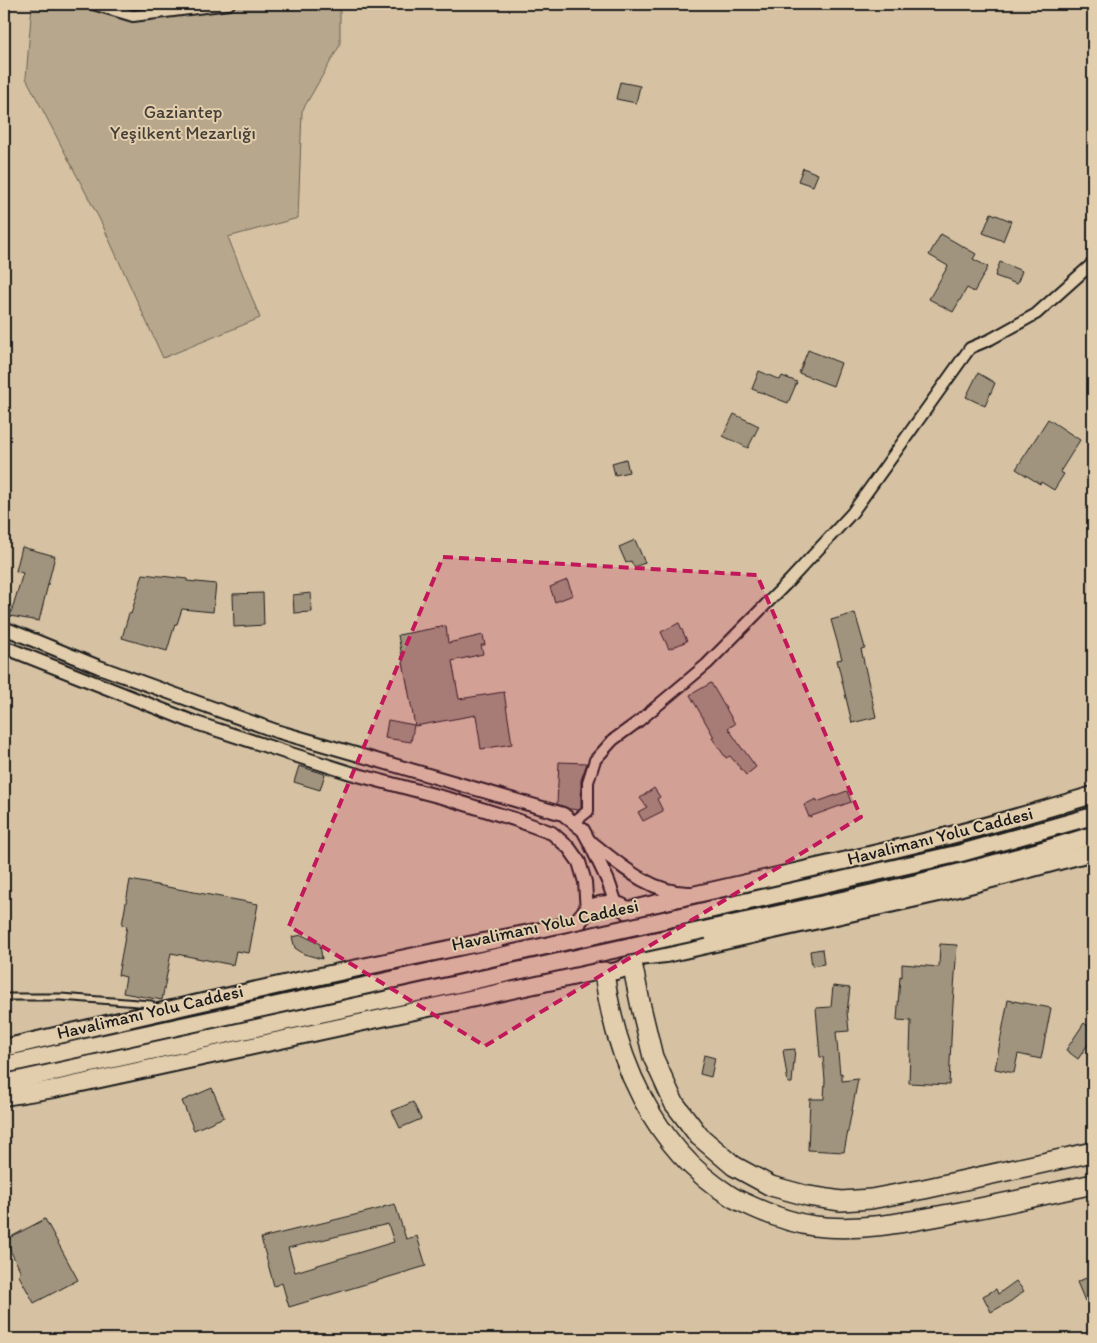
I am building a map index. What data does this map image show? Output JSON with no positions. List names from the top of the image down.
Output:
{
  "streets": {
    "highway": ["Havalimanı Yolu Caddesi"]
  },
  "parks": ["Gaziantep Yeşilkent Mezarlığı"]
}
